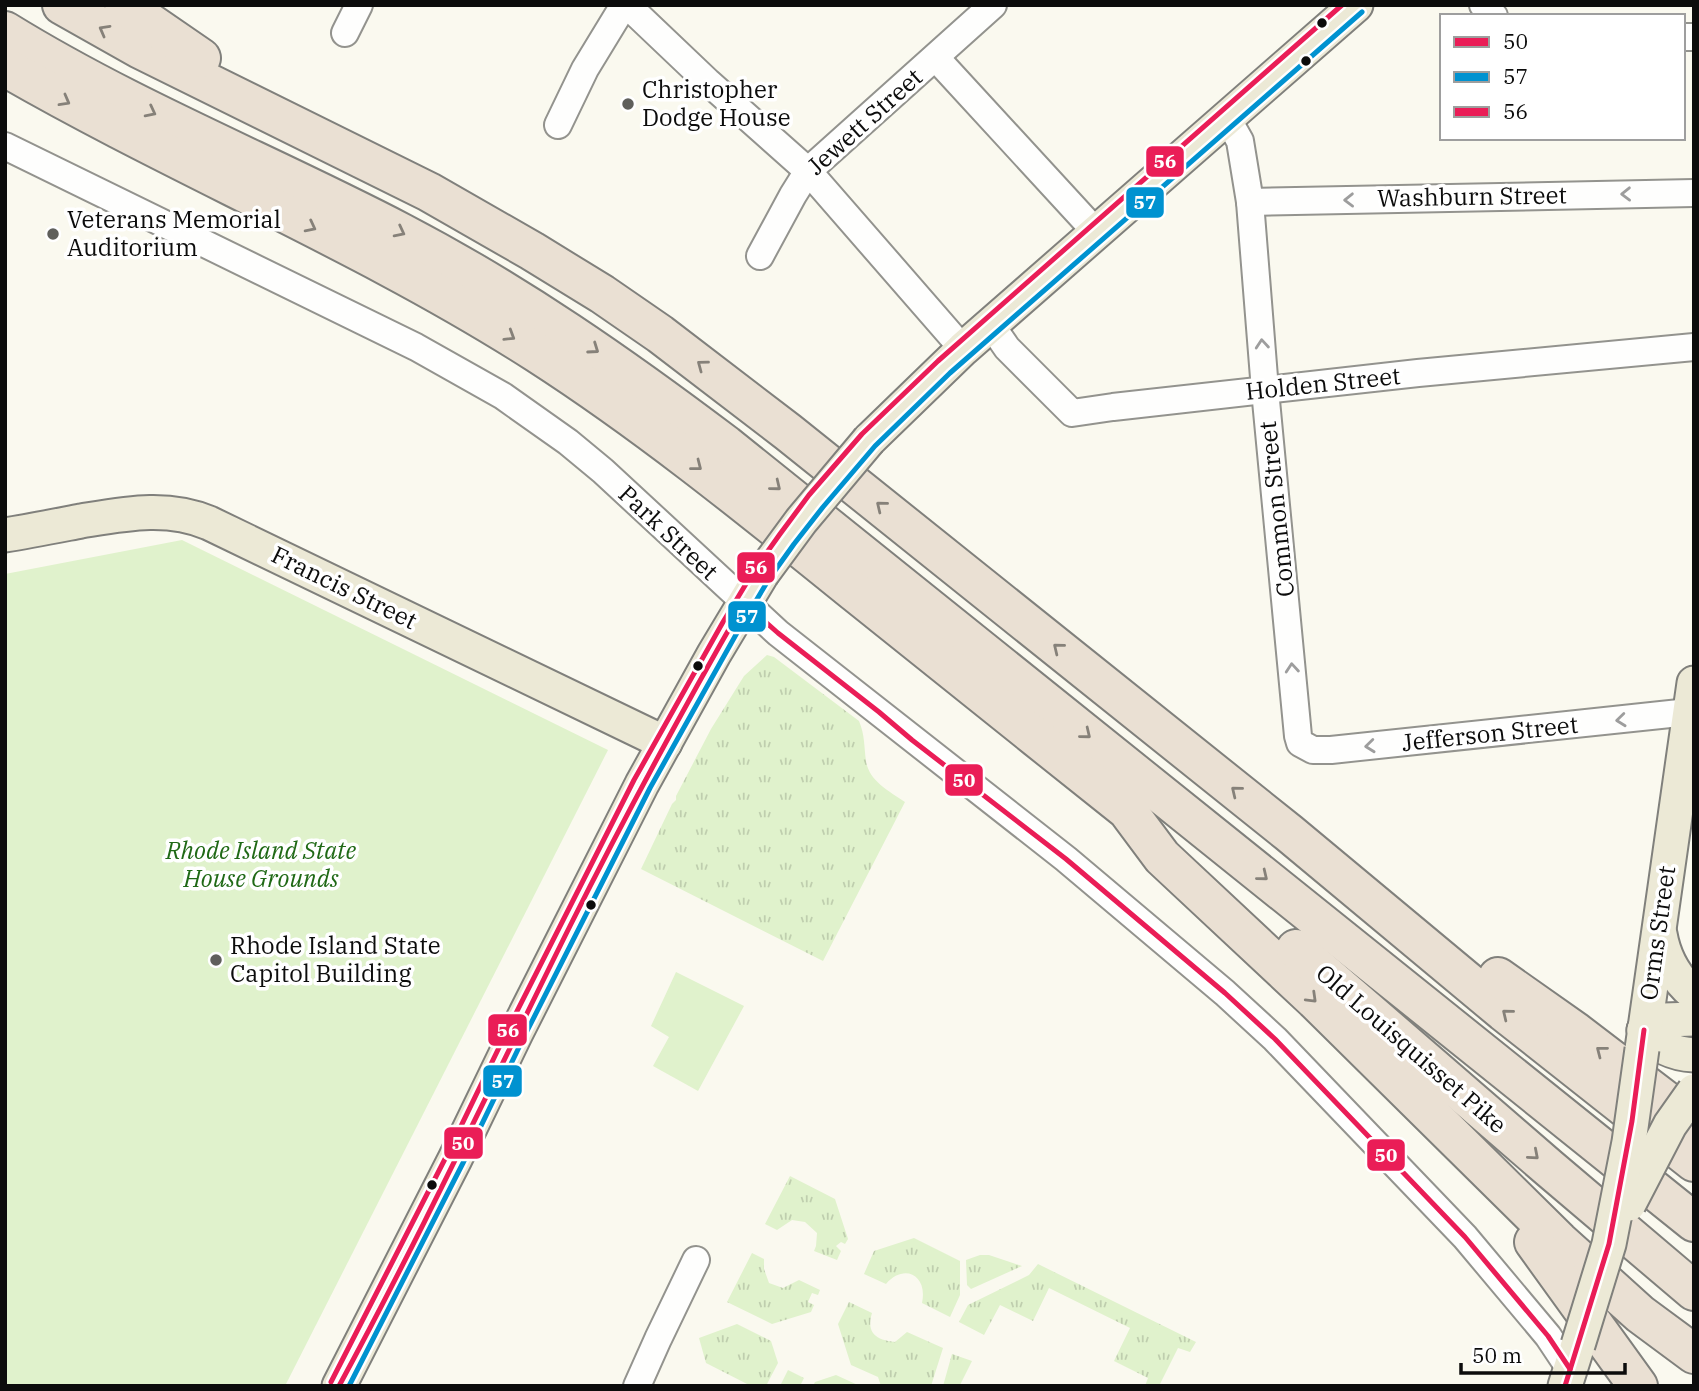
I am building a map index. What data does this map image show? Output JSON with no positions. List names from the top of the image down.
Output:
{
  "streets": {
    "highway": ["Old Louisquisset Pike"],
    "main road": ["Francis Street", "Orms Street"],
    "street": [
      "Jewett Street",
      "Washburn Street",
      "Holden Street",
      "Common Street",
      "Park Street",
      "Jefferson Street"
    ]
  },
  "crossings": [
    ["Washburn Street", "Common Street"],
    ["Holden Street", "Common Street"],
    ["Common Street", "Jefferson Street"],
    ["Park Street", "Orms Street"],
    ["Jefferson Street", "Orms Street"]
  ],
  "one_way": ["Washburn Street", "Common Street", "Jefferson Street"],
  "parks": ["Rhode Island State House Grounds"],
  "places": ["Christopher Dodge House", "Veterans Memorial Auditorium", "Rhode Island State Capitol Building"],
  "lines": ["transit line 56", "transit line 57", "transit line 50"],
  "legend": ["50", "57", "56"],
  "scale_bar": "50 m"
}
